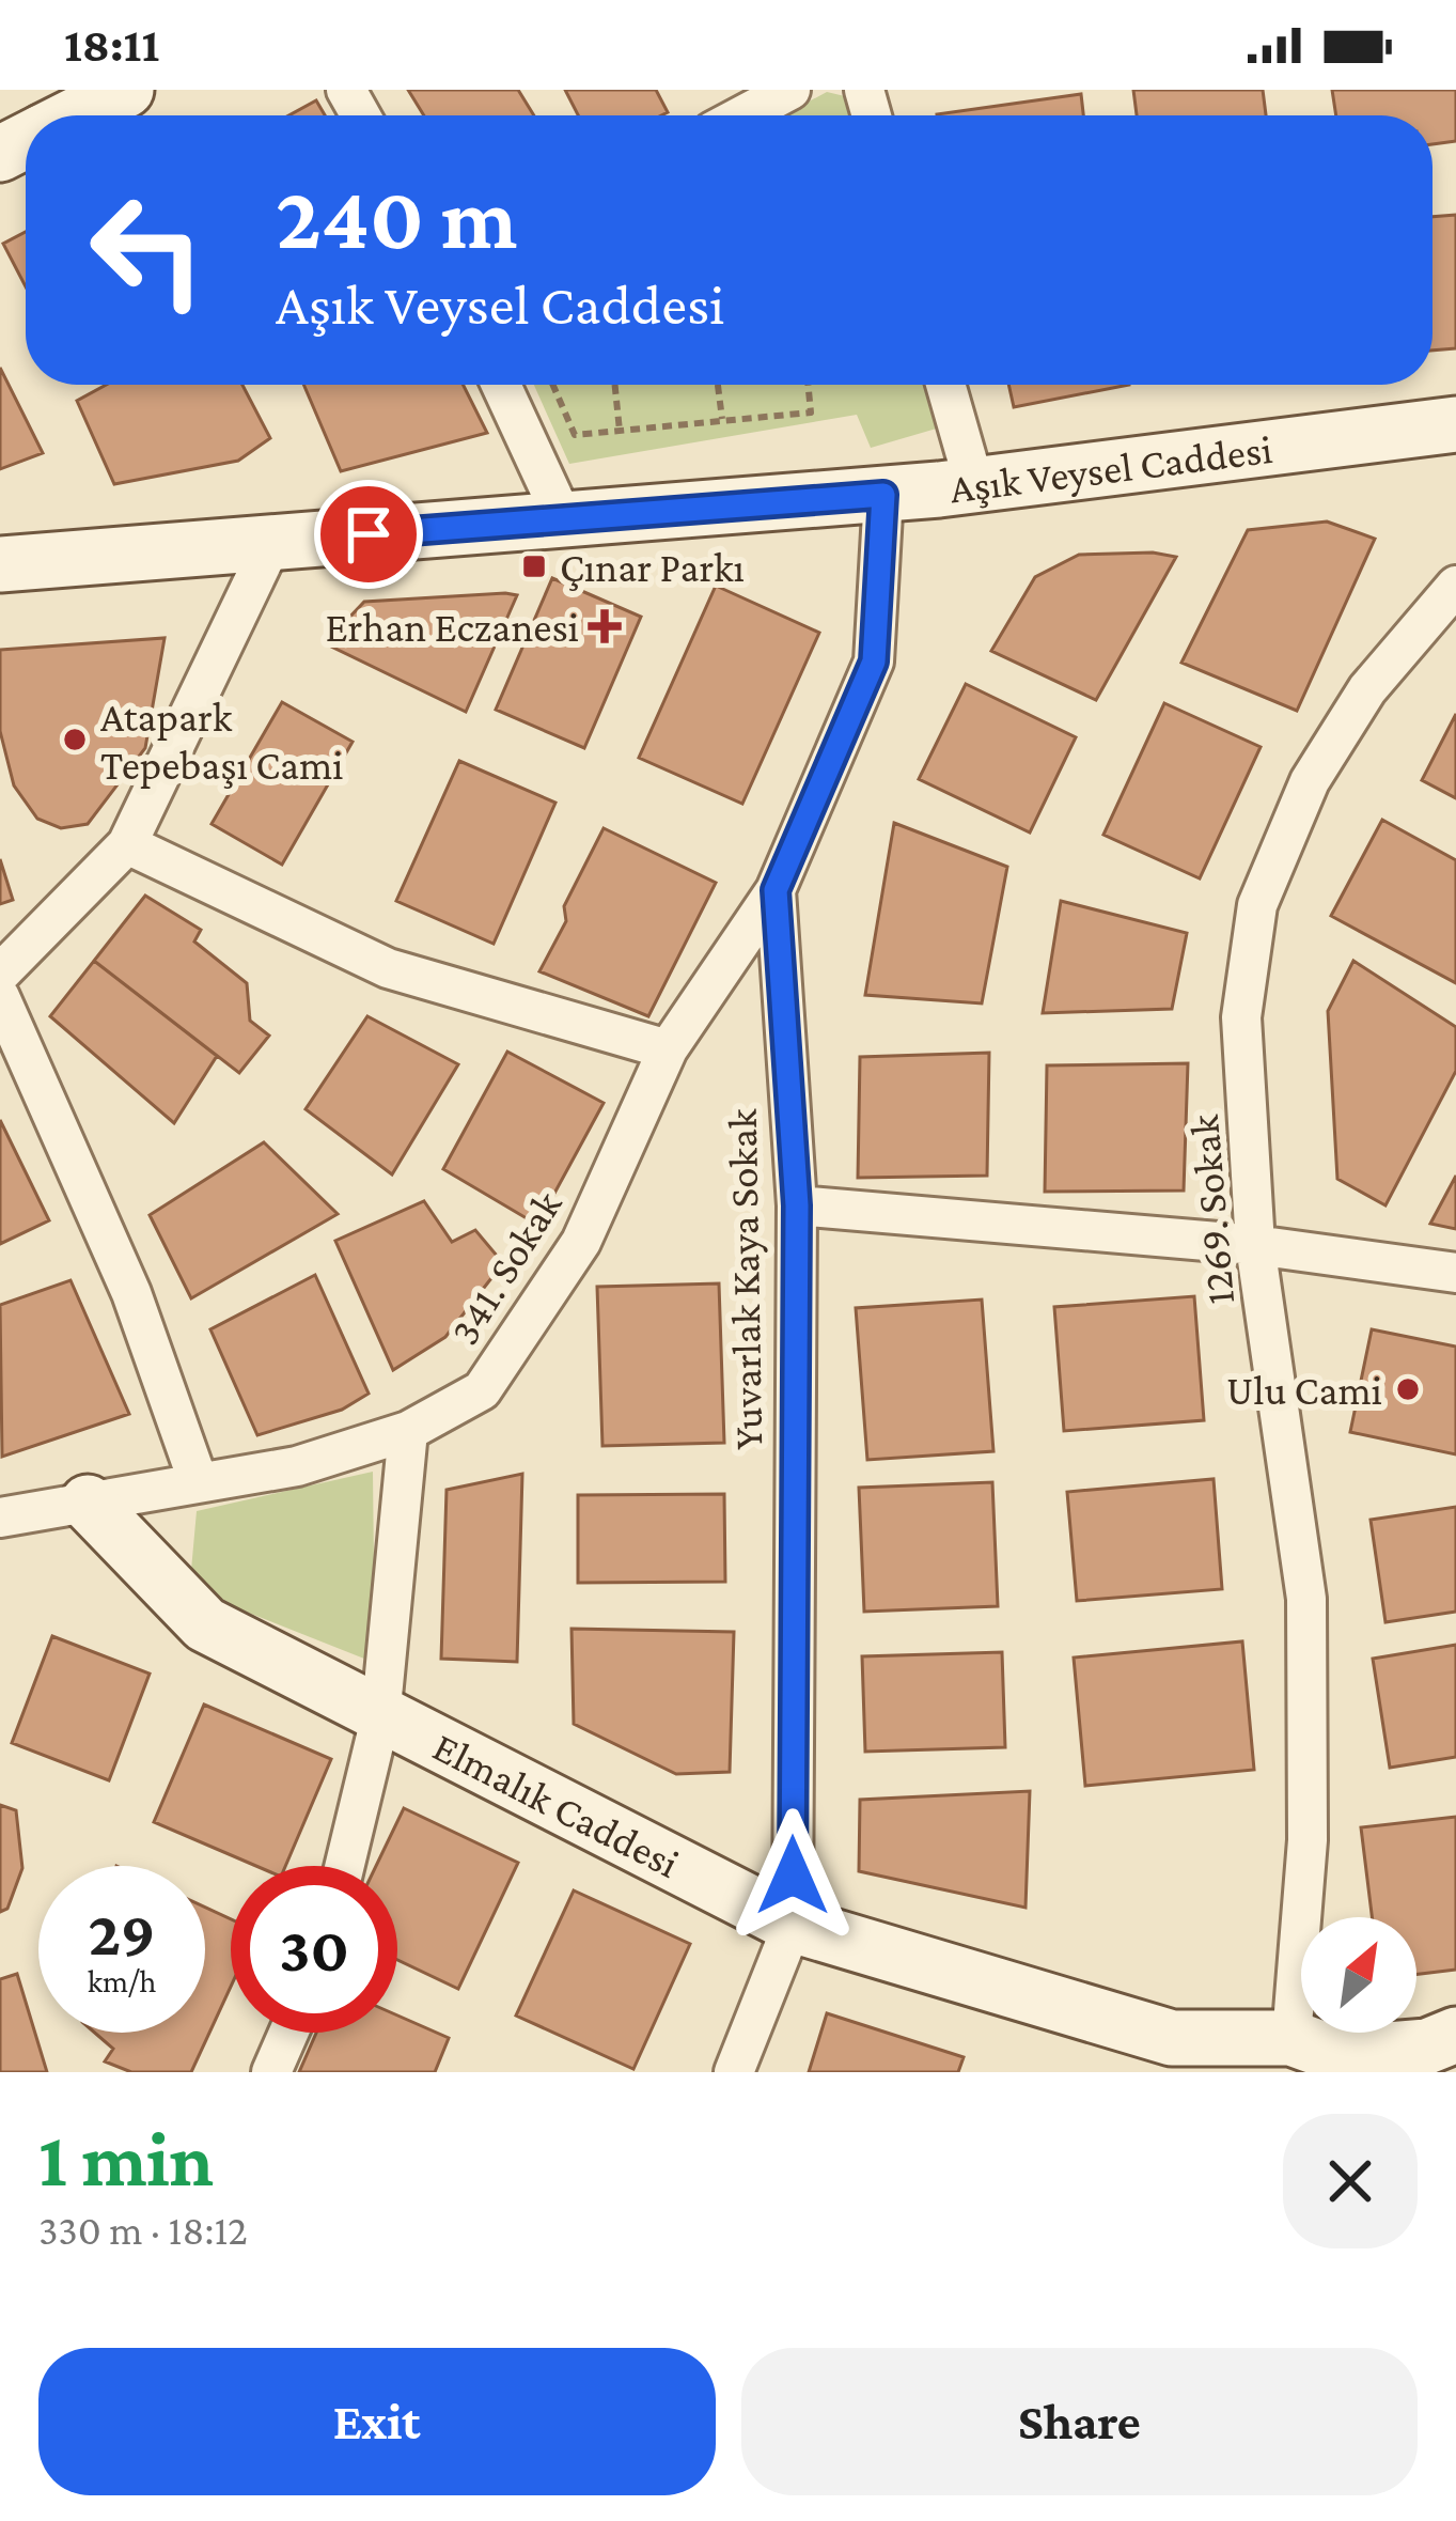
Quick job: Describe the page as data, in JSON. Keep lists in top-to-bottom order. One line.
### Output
{"streets":{"street":["Aşık Veysel Caddesi","1269. Sokak","341. Sokak","Yuvarlak Kaya Sokak","Elmalık Caddesi"]},"crossings":[["Aşık Veysel Caddesi","Yuvarlak Kaya Sokak"],["1269. Sokak","Elmalık Caddesi"],["341. Sokak","Yuvarlak Kaya Sokak"],["341. Sokak","Elmalık Caddesi"],["Yuvarlak Kaya Sokak","Elmalık Caddesi"]],"places":{"transit":["Çınar Parkı"],"health":["Erhan Eczanesi"],"other":["Atapark Tepebaşı Cami","Ulu Cami"]},"north":"top right","page":{"status":"18:11","turn":["240 m","Aşık Veysel Caddesi"],"speed":"29 km/h","limit":"30","heading":["1 min","330 m · 18:12"],"buttons":["Exit","Share"]}}
